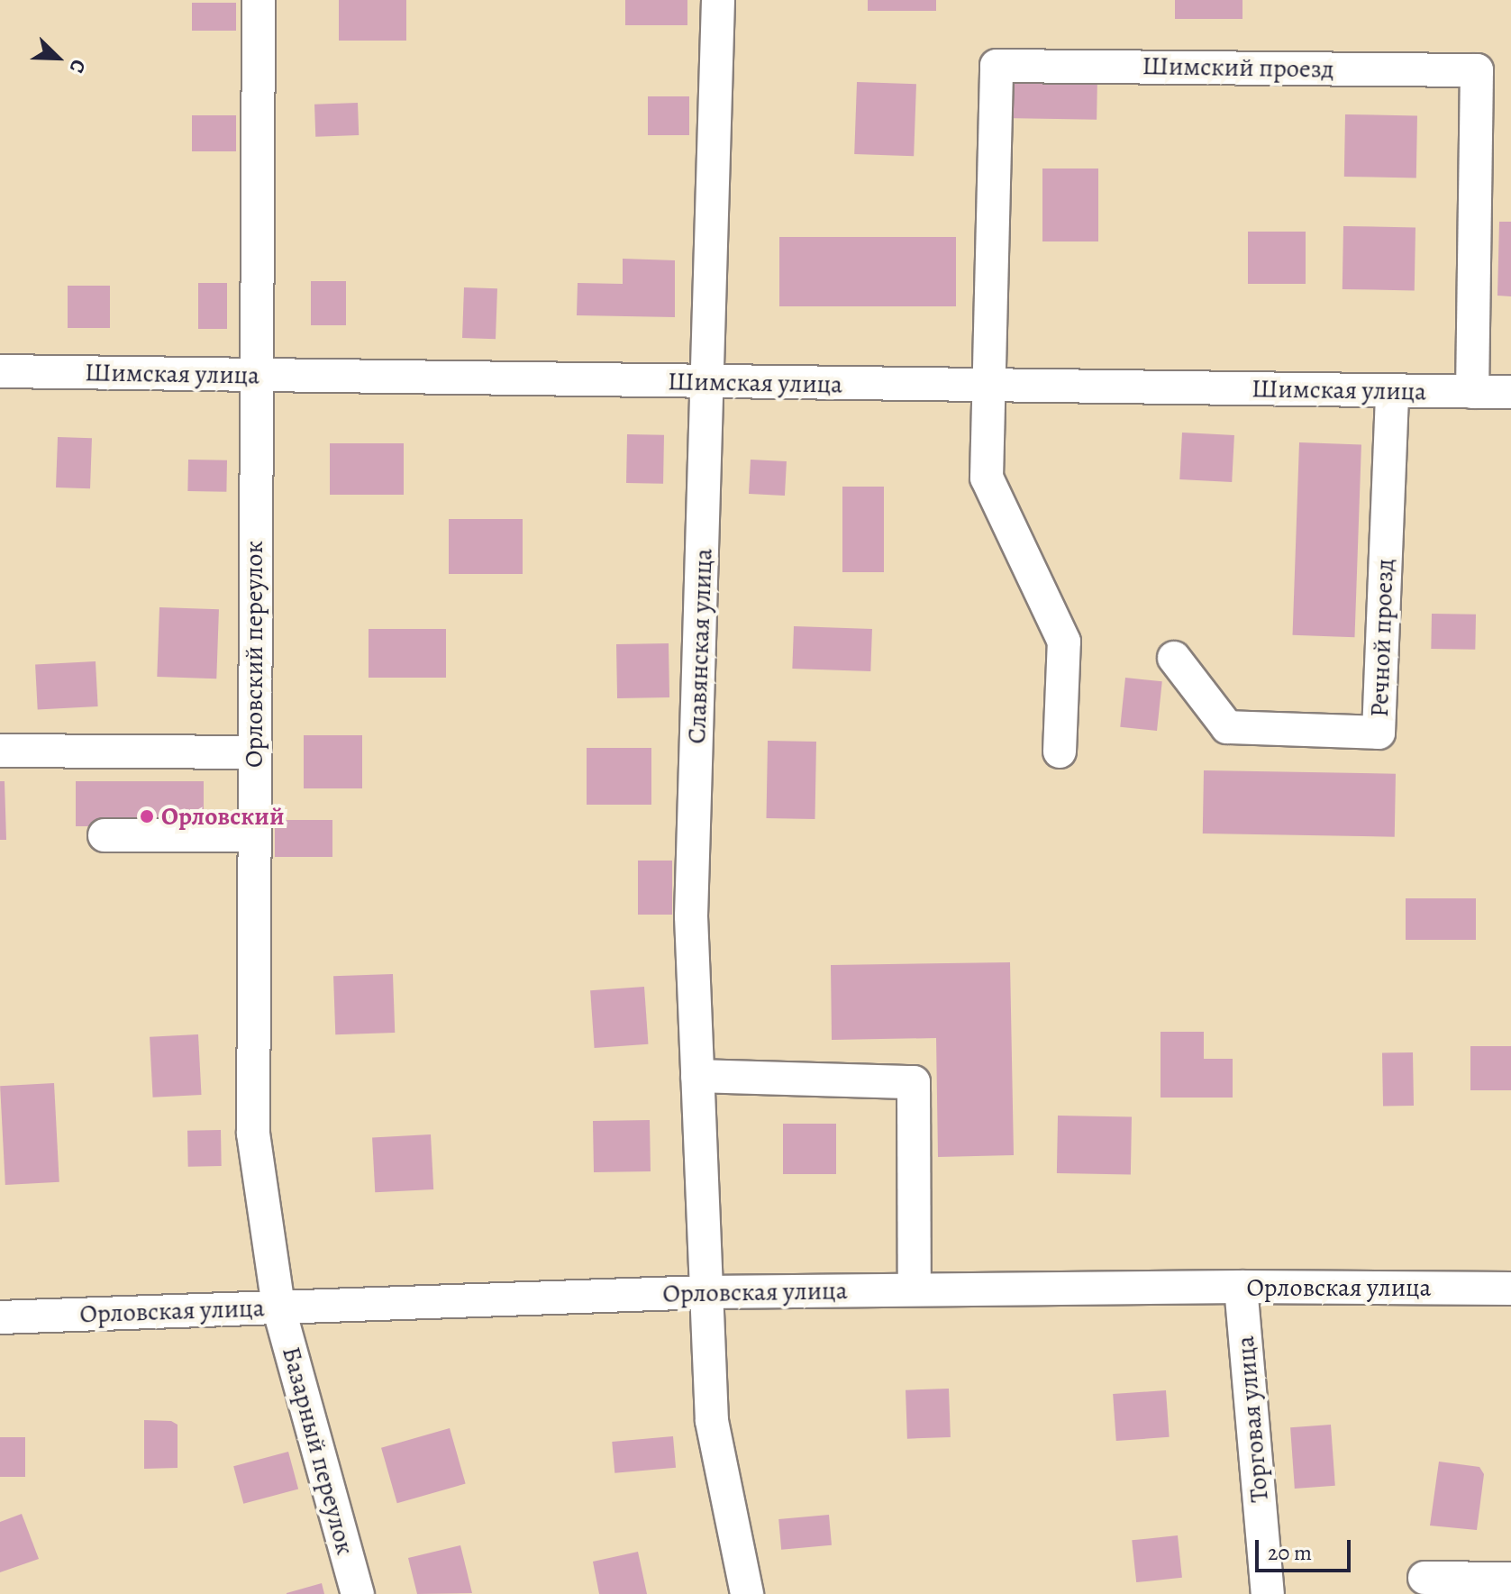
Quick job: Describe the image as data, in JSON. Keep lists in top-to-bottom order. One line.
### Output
{"streets":{"street":["Шимский проезд","Шимская улица","Речной проезд","Славянская улица","Орловский переулок","Орловская улица","Торговая улица","Базарный переулок"]},"crossings":[["Шимский проезд","Шимская улица"],["Шимская улица","Речной проезд"],["Шимская улица","Славянская улица"],["Шимская улица","Орловский переулок"],["Славянская улица","Орловская улица"],["Орловский переулок","Орловская улица"],["Орловский переулок","Базарный переулок"],["Орловская улица","Торговая улица"],["Орловская улица","Базарный переулок"]],"places":["Орловский"],"scale_bar":"20 m","north":"bottom right"}
